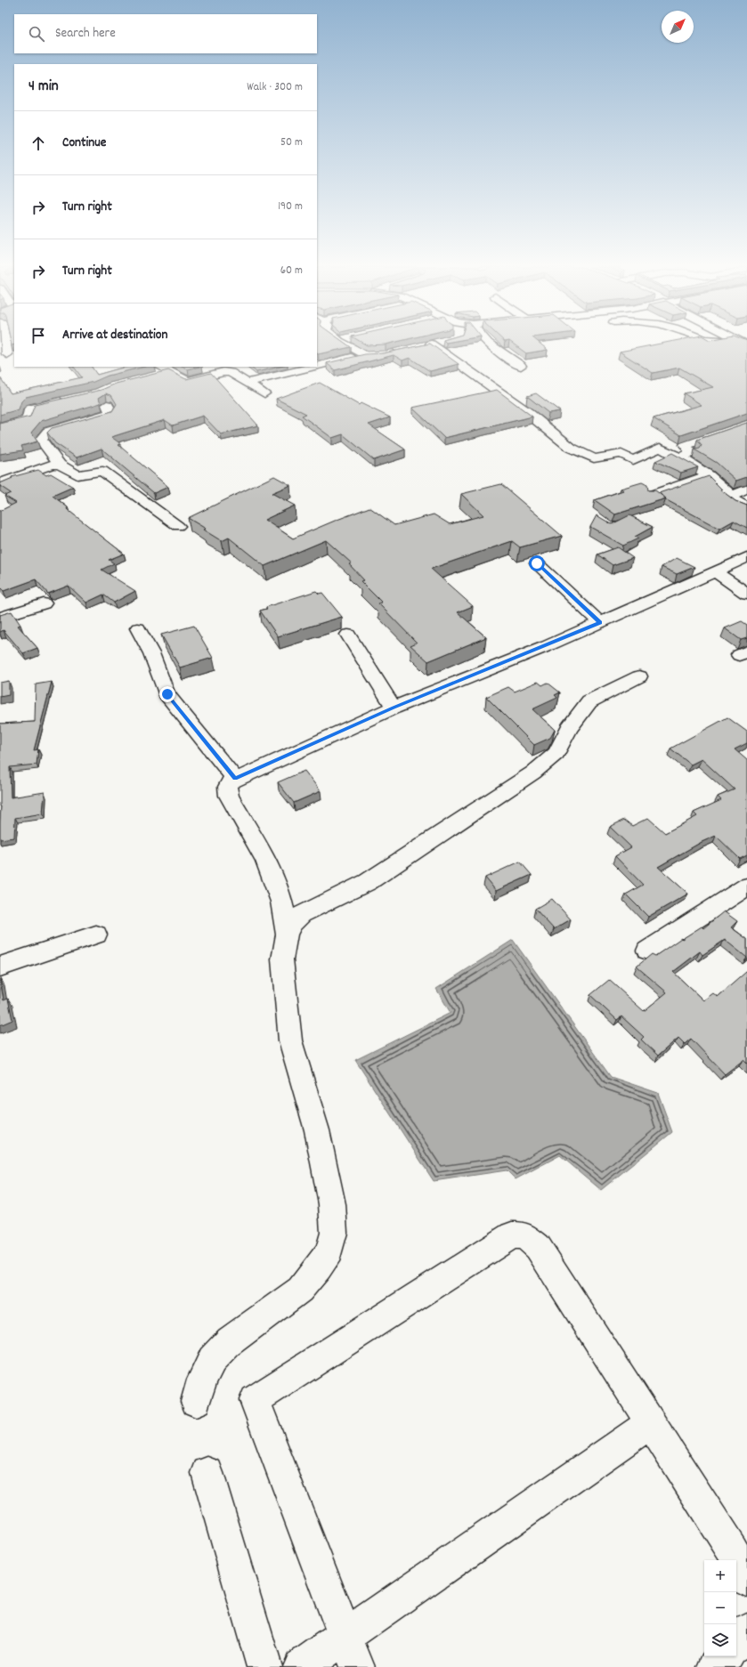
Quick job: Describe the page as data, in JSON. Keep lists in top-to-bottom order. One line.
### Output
{"north":"top right","page":{"search":"Search here","heading":["4 min","Walk · 300 m"],"list":[["Continue","50 m"],["Turn right","190 m"],["Turn right","60 m"],"Arrive at destination"],"map_buttons":["+","−"]}}
